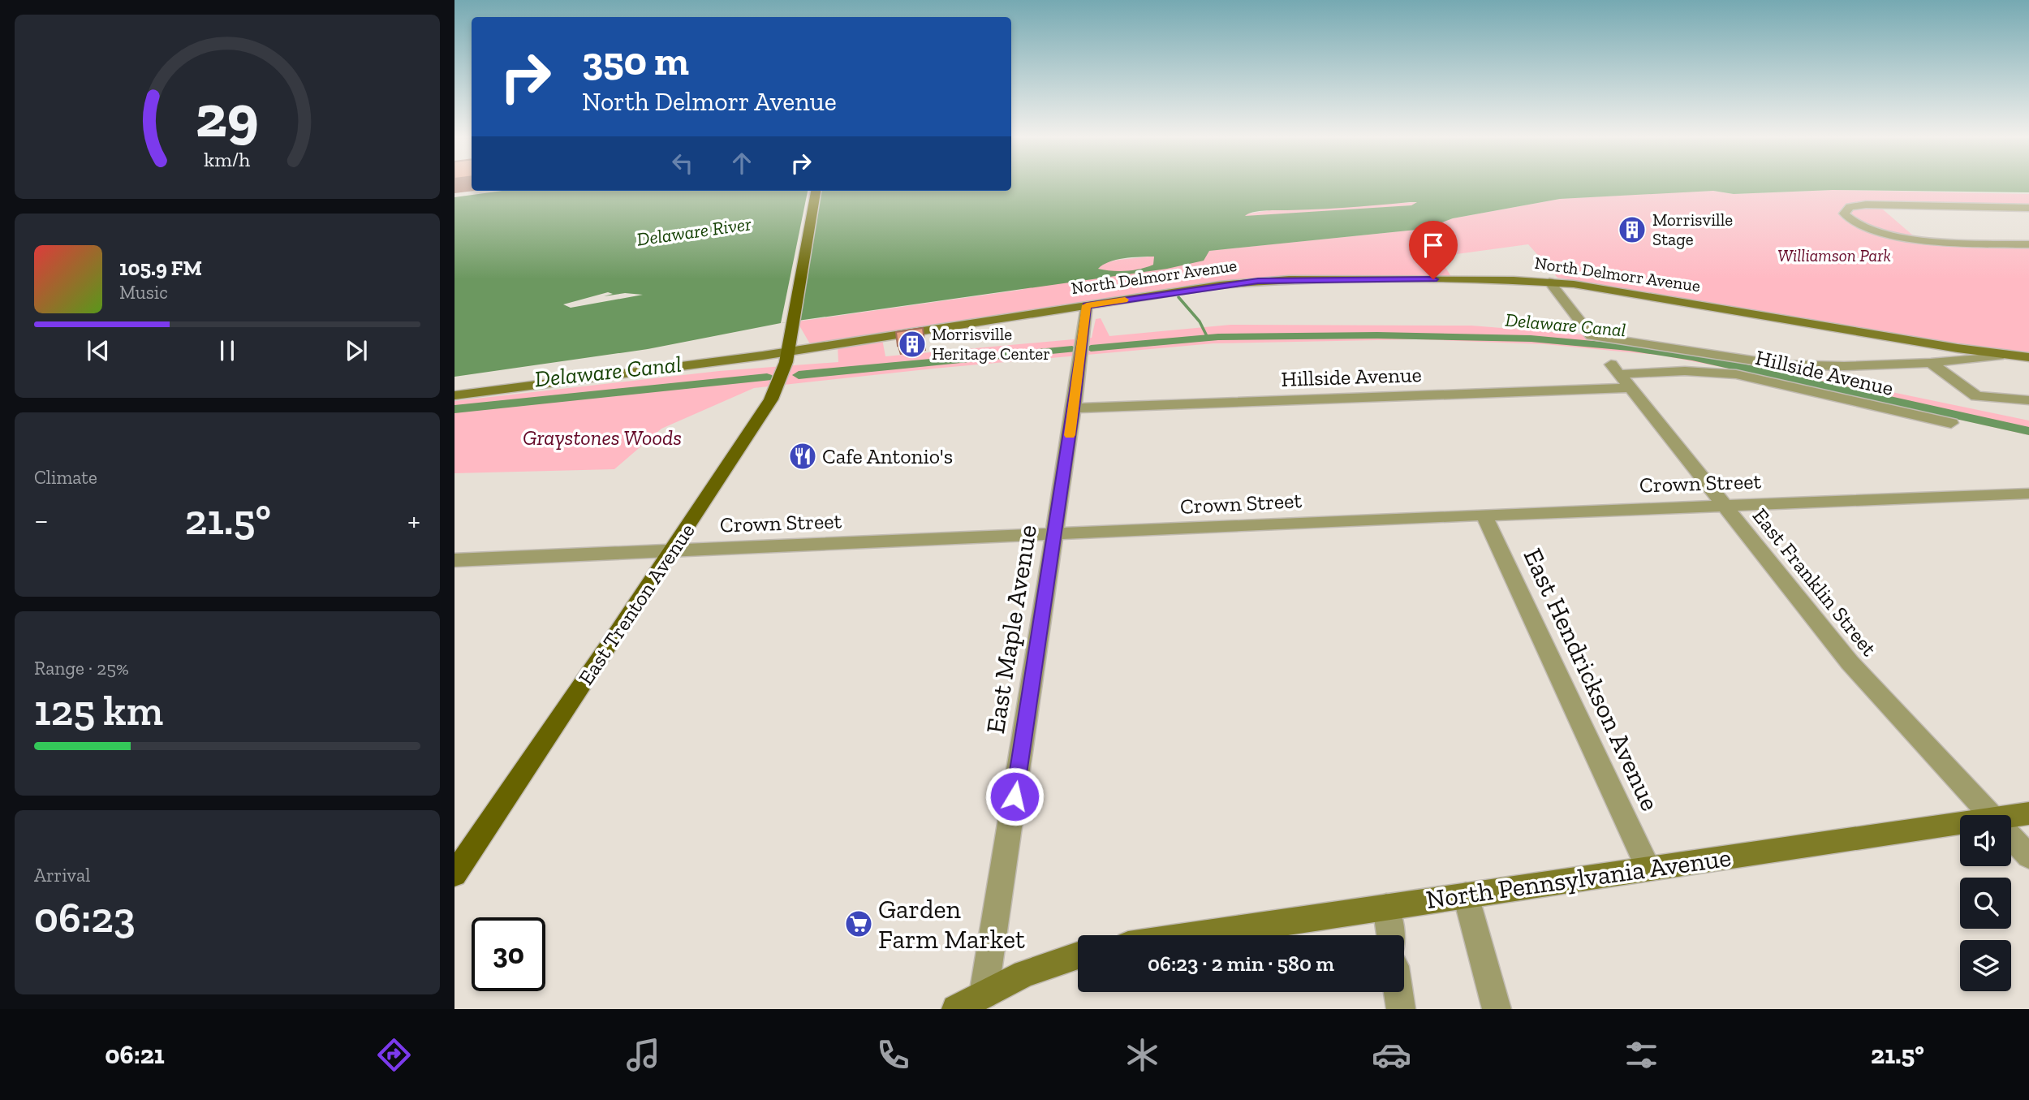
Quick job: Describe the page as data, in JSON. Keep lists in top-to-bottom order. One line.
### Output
{"streets":{"main road":["North Delmorr Avenue","East Trenton Avenue","North Pennsylvania Avenue"],"street":["Hillside Avenue","Crown Street","East Franklin Street","East Maple Avenue","East Hendrickson Avenue"]},"crossings":[["North Delmorr Avenue","Hillside Avenue"],["North Delmorr Avenue","East Trenton Avenue"],["North Delmorr Avenue","East Maple Avenue"],["Hillside Avenue","East Franklin Street"],["Hillside Avenue","East Maple Avenue"],["Crown Street","East Franklin Street"],["Crown Street","East Trenton Avenue"],["Crown Street","East Maple Avenue"],["Crown Street","East Hendrickson Avenue"],["East Hendrickson Avenue","North Pennsylvania Avenue"]],"water":["Delaware River","Delaware Canal"],"parks":["Williamson Park","Graystones Woods"],"places":{"building":["Morrisville Stage","Morrisville Heritage Center"],"restaurant":["Cafe Antonio's"],"supermarket":["Garden Farm Market"]},"page":{"turn":["350 m","North Delmorr Avenue"],"song":["105.9 FM","Music"],"tile":["Climate",["Range · 25%","125 km"],["Arrival","06:23"]],"heat":["−","21.5°","+"],"limit":"30","trip":"06:23 · 2 min · 580 m","tabs":["06:21","21.5°"],"gauge":["29","km/h"]}}
